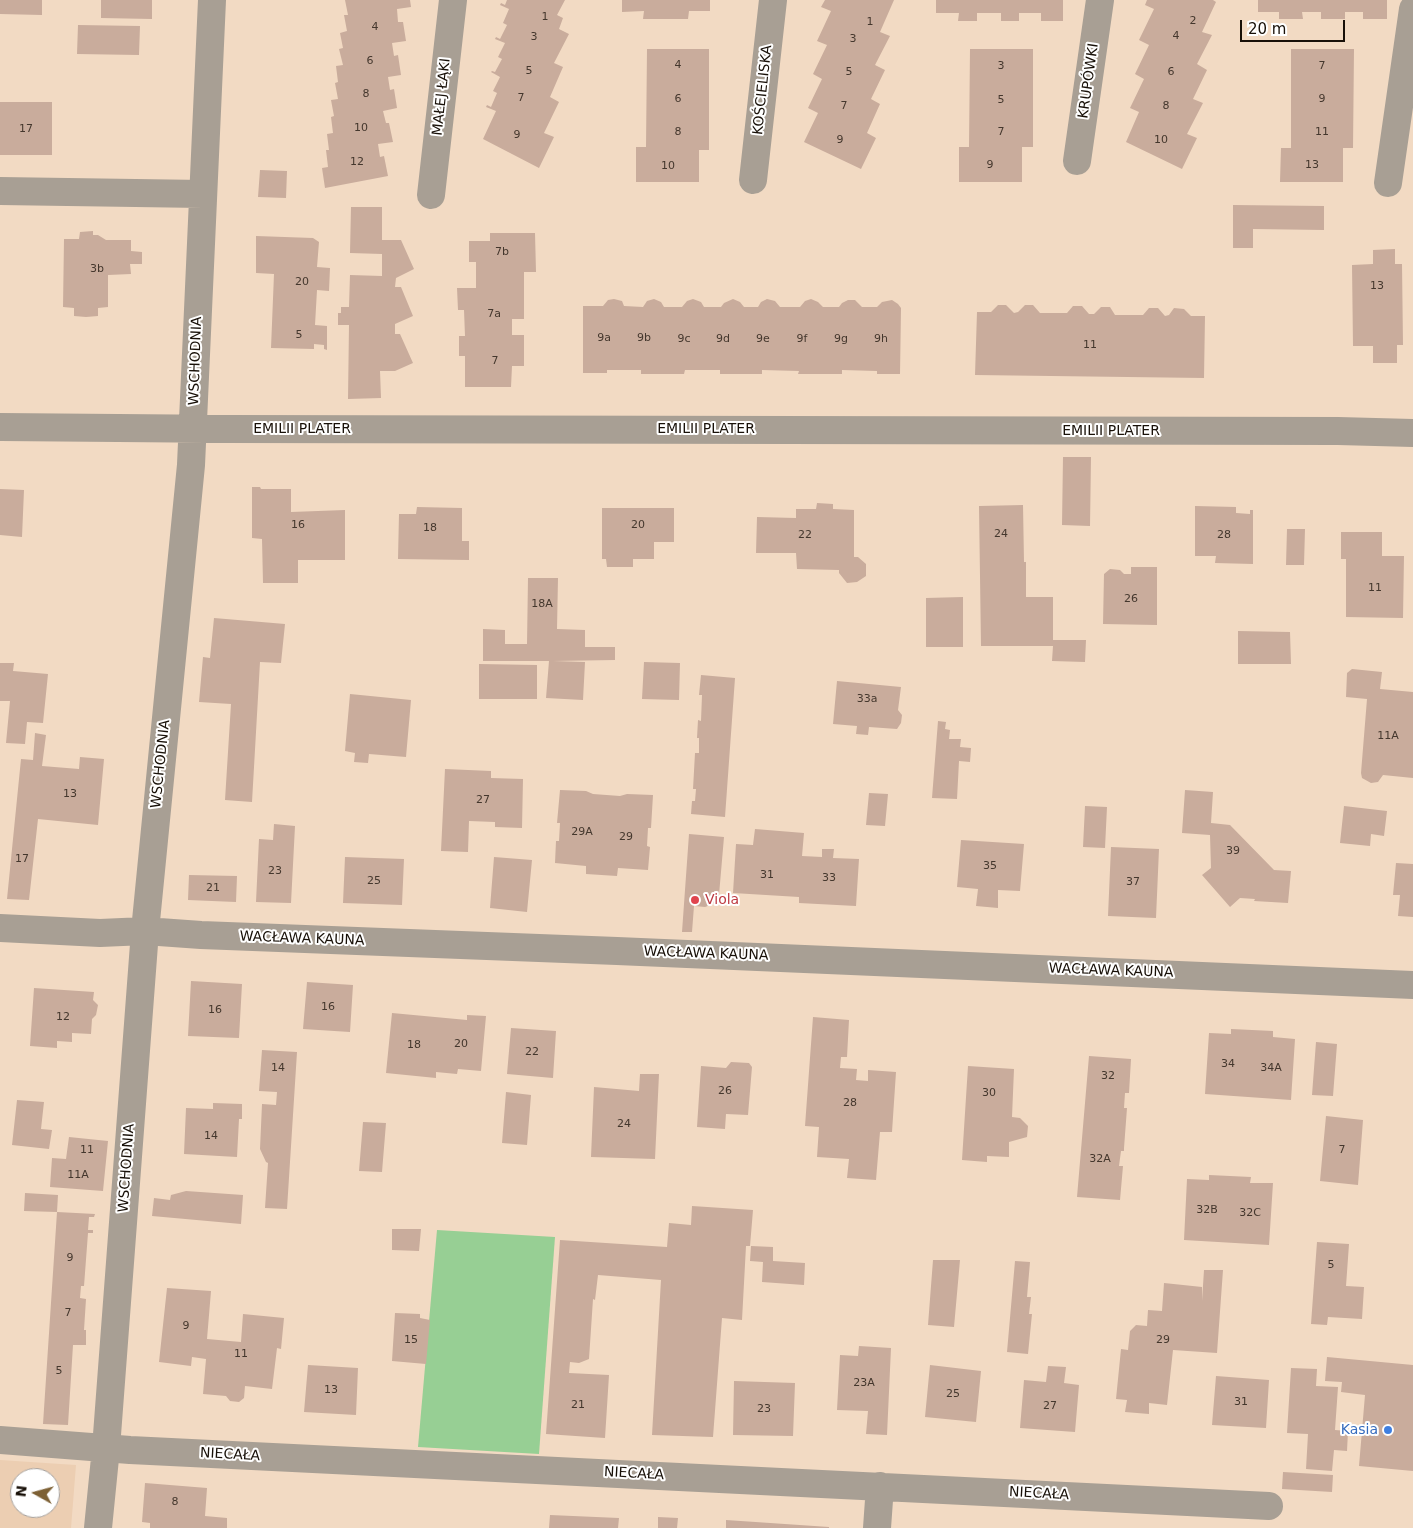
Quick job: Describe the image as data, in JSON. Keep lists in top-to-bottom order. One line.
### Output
{"streets":{"street":["KRUPÓWKI","KOŚCIELISKA","MAŁEJ ŁĄKI","WSCHODNIA","EMILII PLATER","WACŁAWA KAUNA","NIECAŁA"]},"crossings":[["WSCHODNIA","EMILII PLATER"],["WSCHODNIA","WACŁAWA KAUNA"],["WSCHODNIA","NIECAŁA"]],"places":["Viola","Kasia"],"house_numbers":["1","2","1","4","4","3","3","6","4","3","7","5","5","6","8","7","6","9","5","7","8","10","17","8","7","11","9","9","10","12","9","13","10","7b","3b","20","13","7a","5","9a","9b","9c","9d","9e","9f","9g","9h","11","7","16","20","18","24","22","28","11","26","18A","33a","11A","13","27","29A","29","39","17","35","23","31","33","25","37","21","16","16","12","20","18","22","34","14","34A","32","26","30","28","24","14","11","7","32A","11A","32B","32C","9","5","7","9","15","29","11","5","23A","13","25","31","21","27","23","8"],"scale_bar":"20 m","north":"left"}
